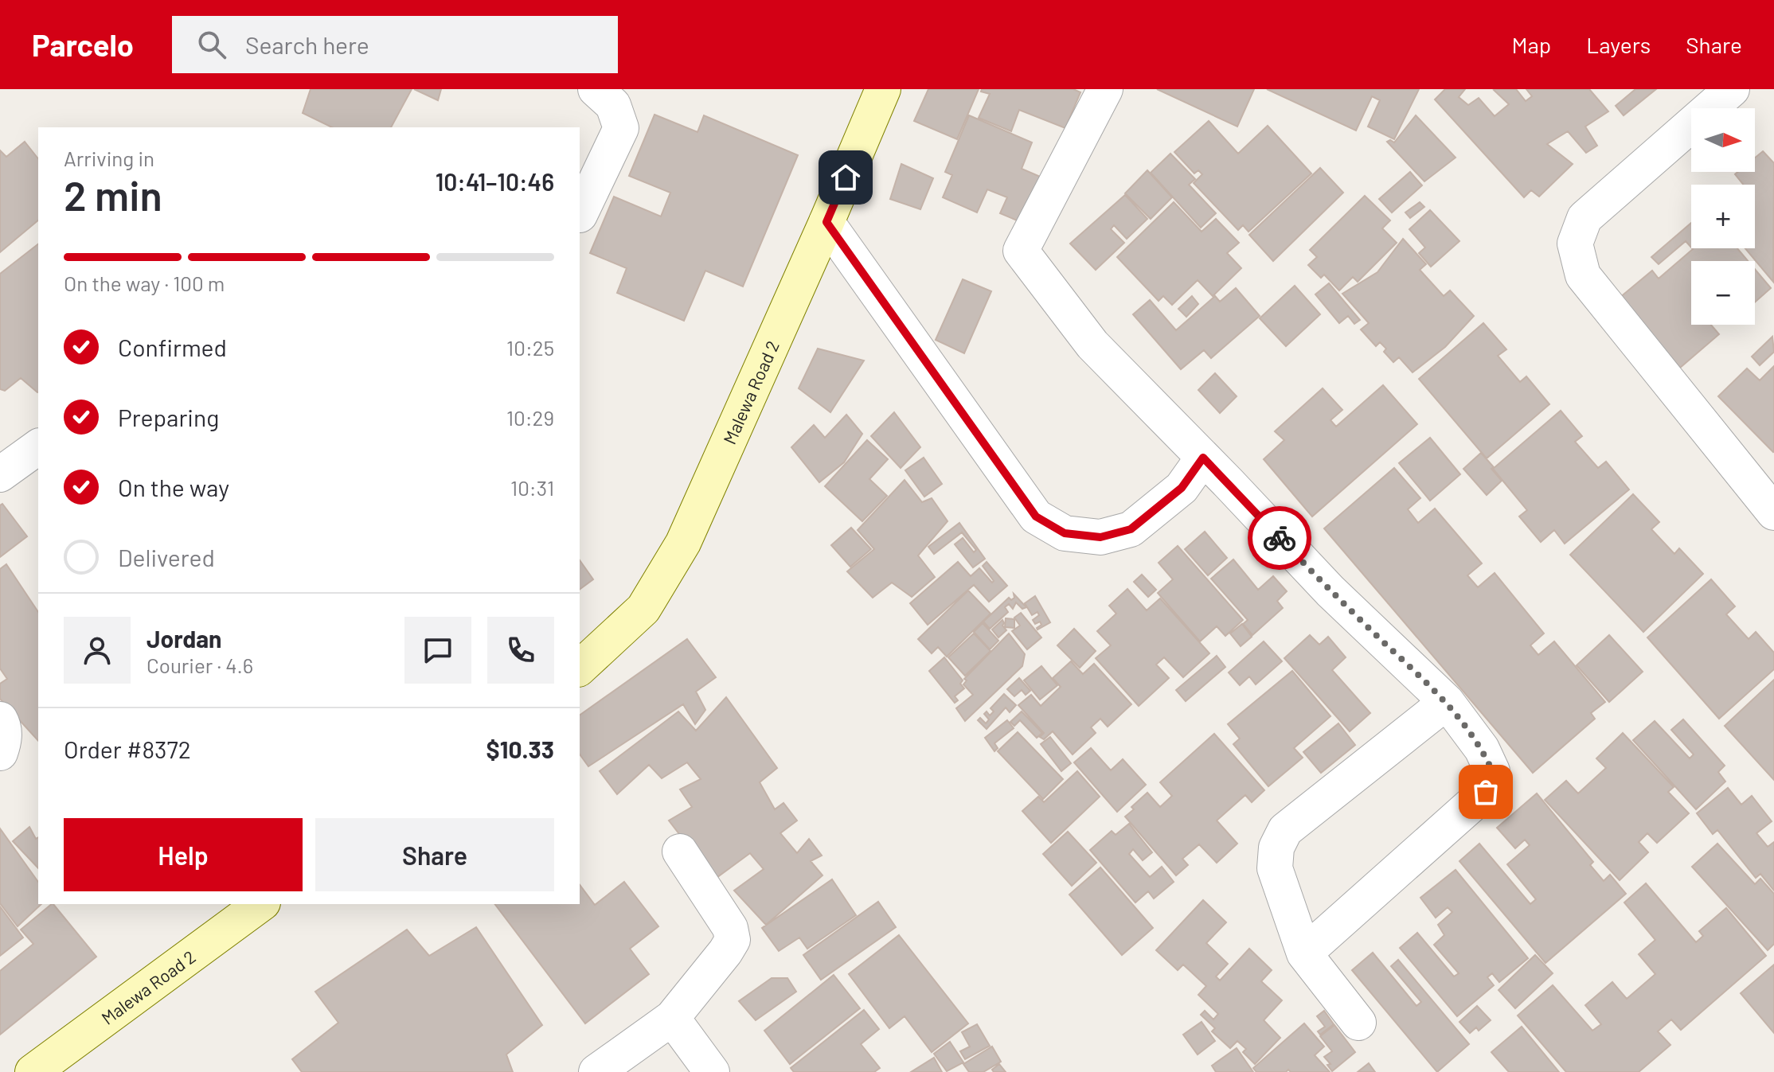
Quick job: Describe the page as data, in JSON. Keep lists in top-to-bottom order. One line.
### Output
{"streets":{"main road":["Malewa Road 2"]},"north":"right","page":{"header":"Parcelo","search":"Search here","nav":["Map","Layers","Share"],"map_buttons":["+","−"],"heading":["2 min","Arriving in","10:41–10:46"],"panel":["Jordan","Courier · 4.6","Order #8372","$10.33"],"bar":"On the way · 100 m","list":[["Confirmed","10:25"],["Preparing","10:29"],["On the way","10:31"],"Delivered"],"buttons":["Help","Share"]}}
